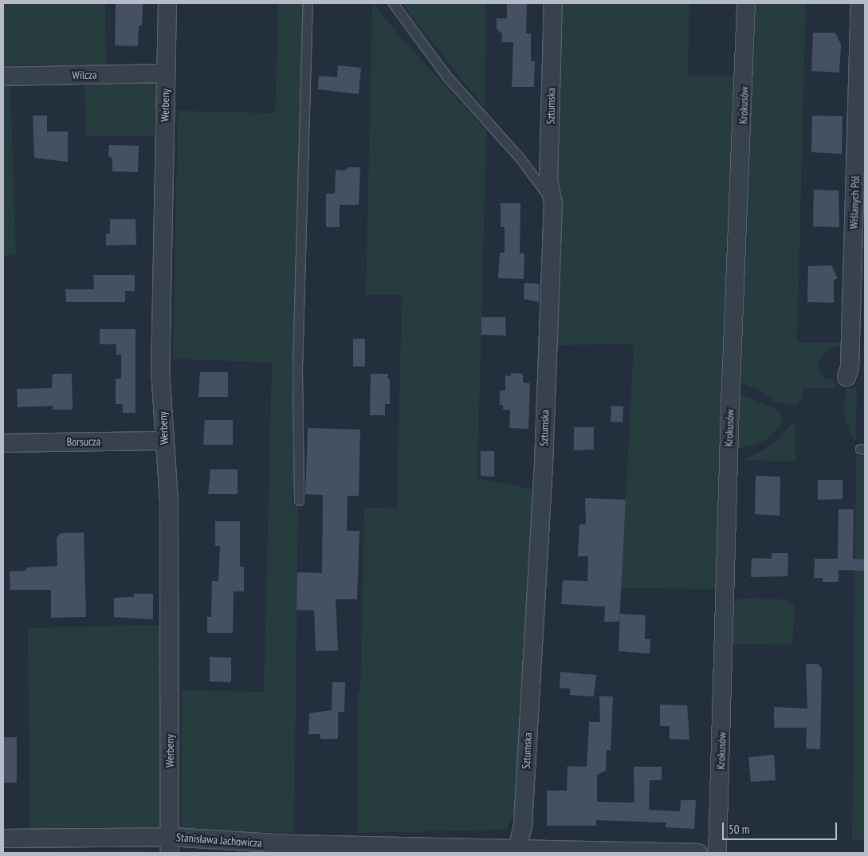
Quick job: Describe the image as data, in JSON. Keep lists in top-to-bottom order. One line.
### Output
{"streets":{"street":["Wilcza","Werbeny","Krokusów","Sztumska","Wiślanych Pól","Borsucza","Stanisława Jachowicza"]},"crossings":[["Wilcza","Werbeny"],["Werbeny","Borsucza"],["Werbeny","Stanisława Jachowicza"],["Sztumska","Stanisława Jachowicza"]],"scale_bar":"50 m"}
